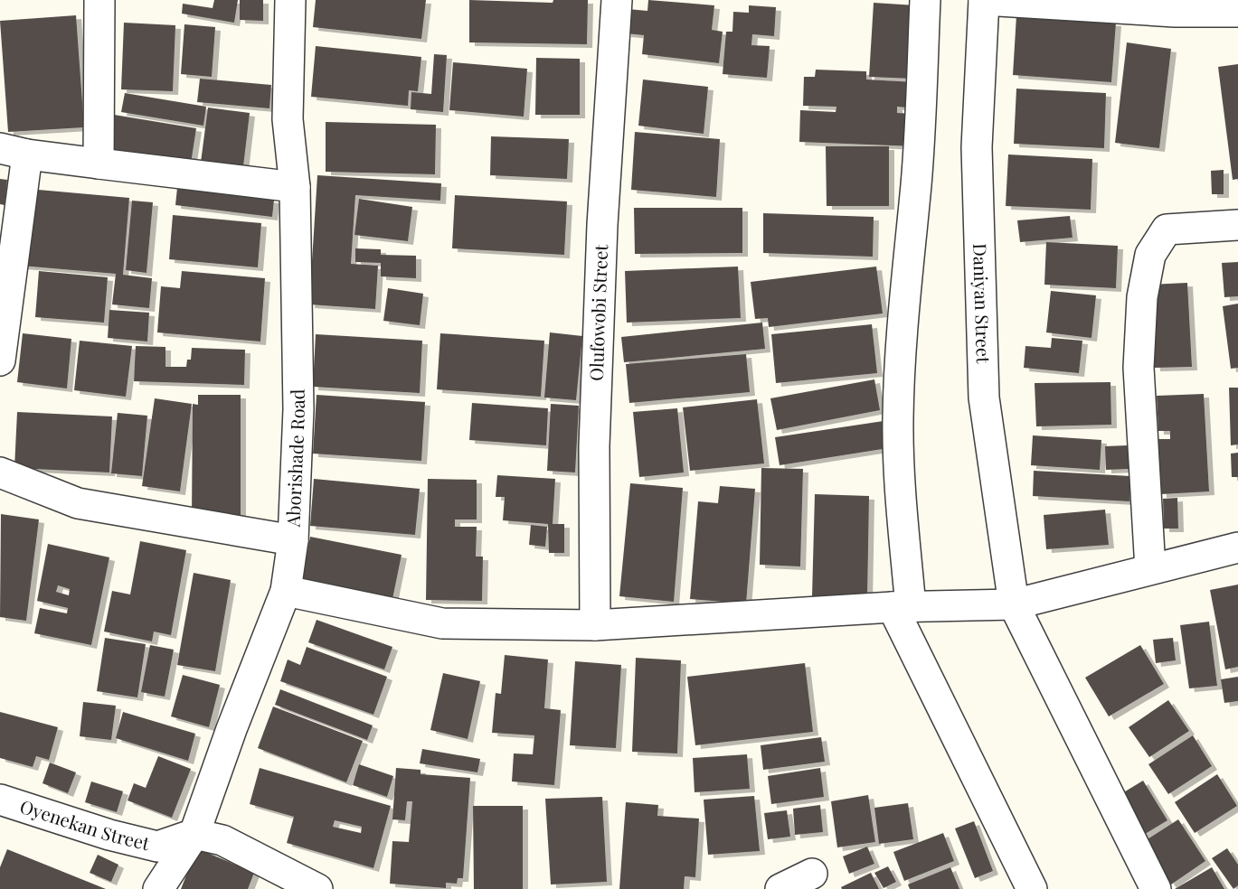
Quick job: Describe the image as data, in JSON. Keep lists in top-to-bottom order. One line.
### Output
{"streets":{"street":["Daniyan Street","Olufowobi Street","Aborishade Road","Oyenekan Street"]},"crossings":[["Aborishade Road","Oyenekan Street"]]}
